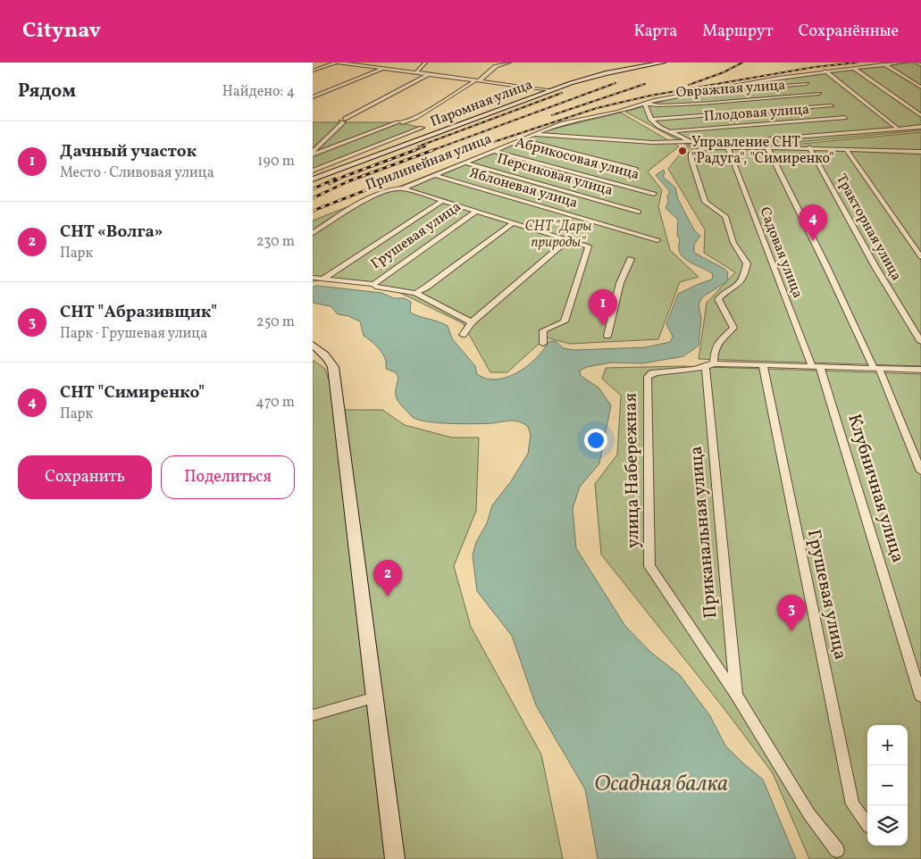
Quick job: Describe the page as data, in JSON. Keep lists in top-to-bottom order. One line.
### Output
{"streets":{"street":["Овражная улица","Паромная улица","Плодовая улица","Абрикосовая улица","Прилинейная улица","Персиковая улица","Яблоневая улица","Тракторная улица","Грушевая улица","Садовая улица","улица Набережная","Клубничная улица","Приканальная улица"]},"crossings":[["Абрикосовая улица","Прилинейная улица"],["Прилинейная улица","Персиковая улица"],["Прилинейная улица","Яблоневая улица"],["Садовая улица","Клубничная улица"],["улица Набережная","Приканальная улица"]],"water":["Осадная балка"],"parks":["СНТ \"Дары природы\""],"places":["Управление СНТ \"Радуга\", \"Симиренко\""],"page":{"header":"Citynav","nav":["Карта","Маршрут","Сохранённые"],"heading":["Рядом","Найдено: 4"],"list":[{"mark":"1","name":"Дачный участок","note":"Место · Сливовая улица","value":"190 m"},{"mark":"2","name":"СНТ «Волга»","note":"Парк","value":"230 m"},{"mark":"3","name":"СНТ \"Абразивщик\"","note":"Парк · Грушевая улица","value":"250 m"},{"mark":"4","name":"СНТ \"Симиренко\"","note":"Парк","value":"470 m"}],"pins":["4","1","2","3"],"buttons":["Сохранить","Поделиться"],"map_buttons":["+","−"]}}
